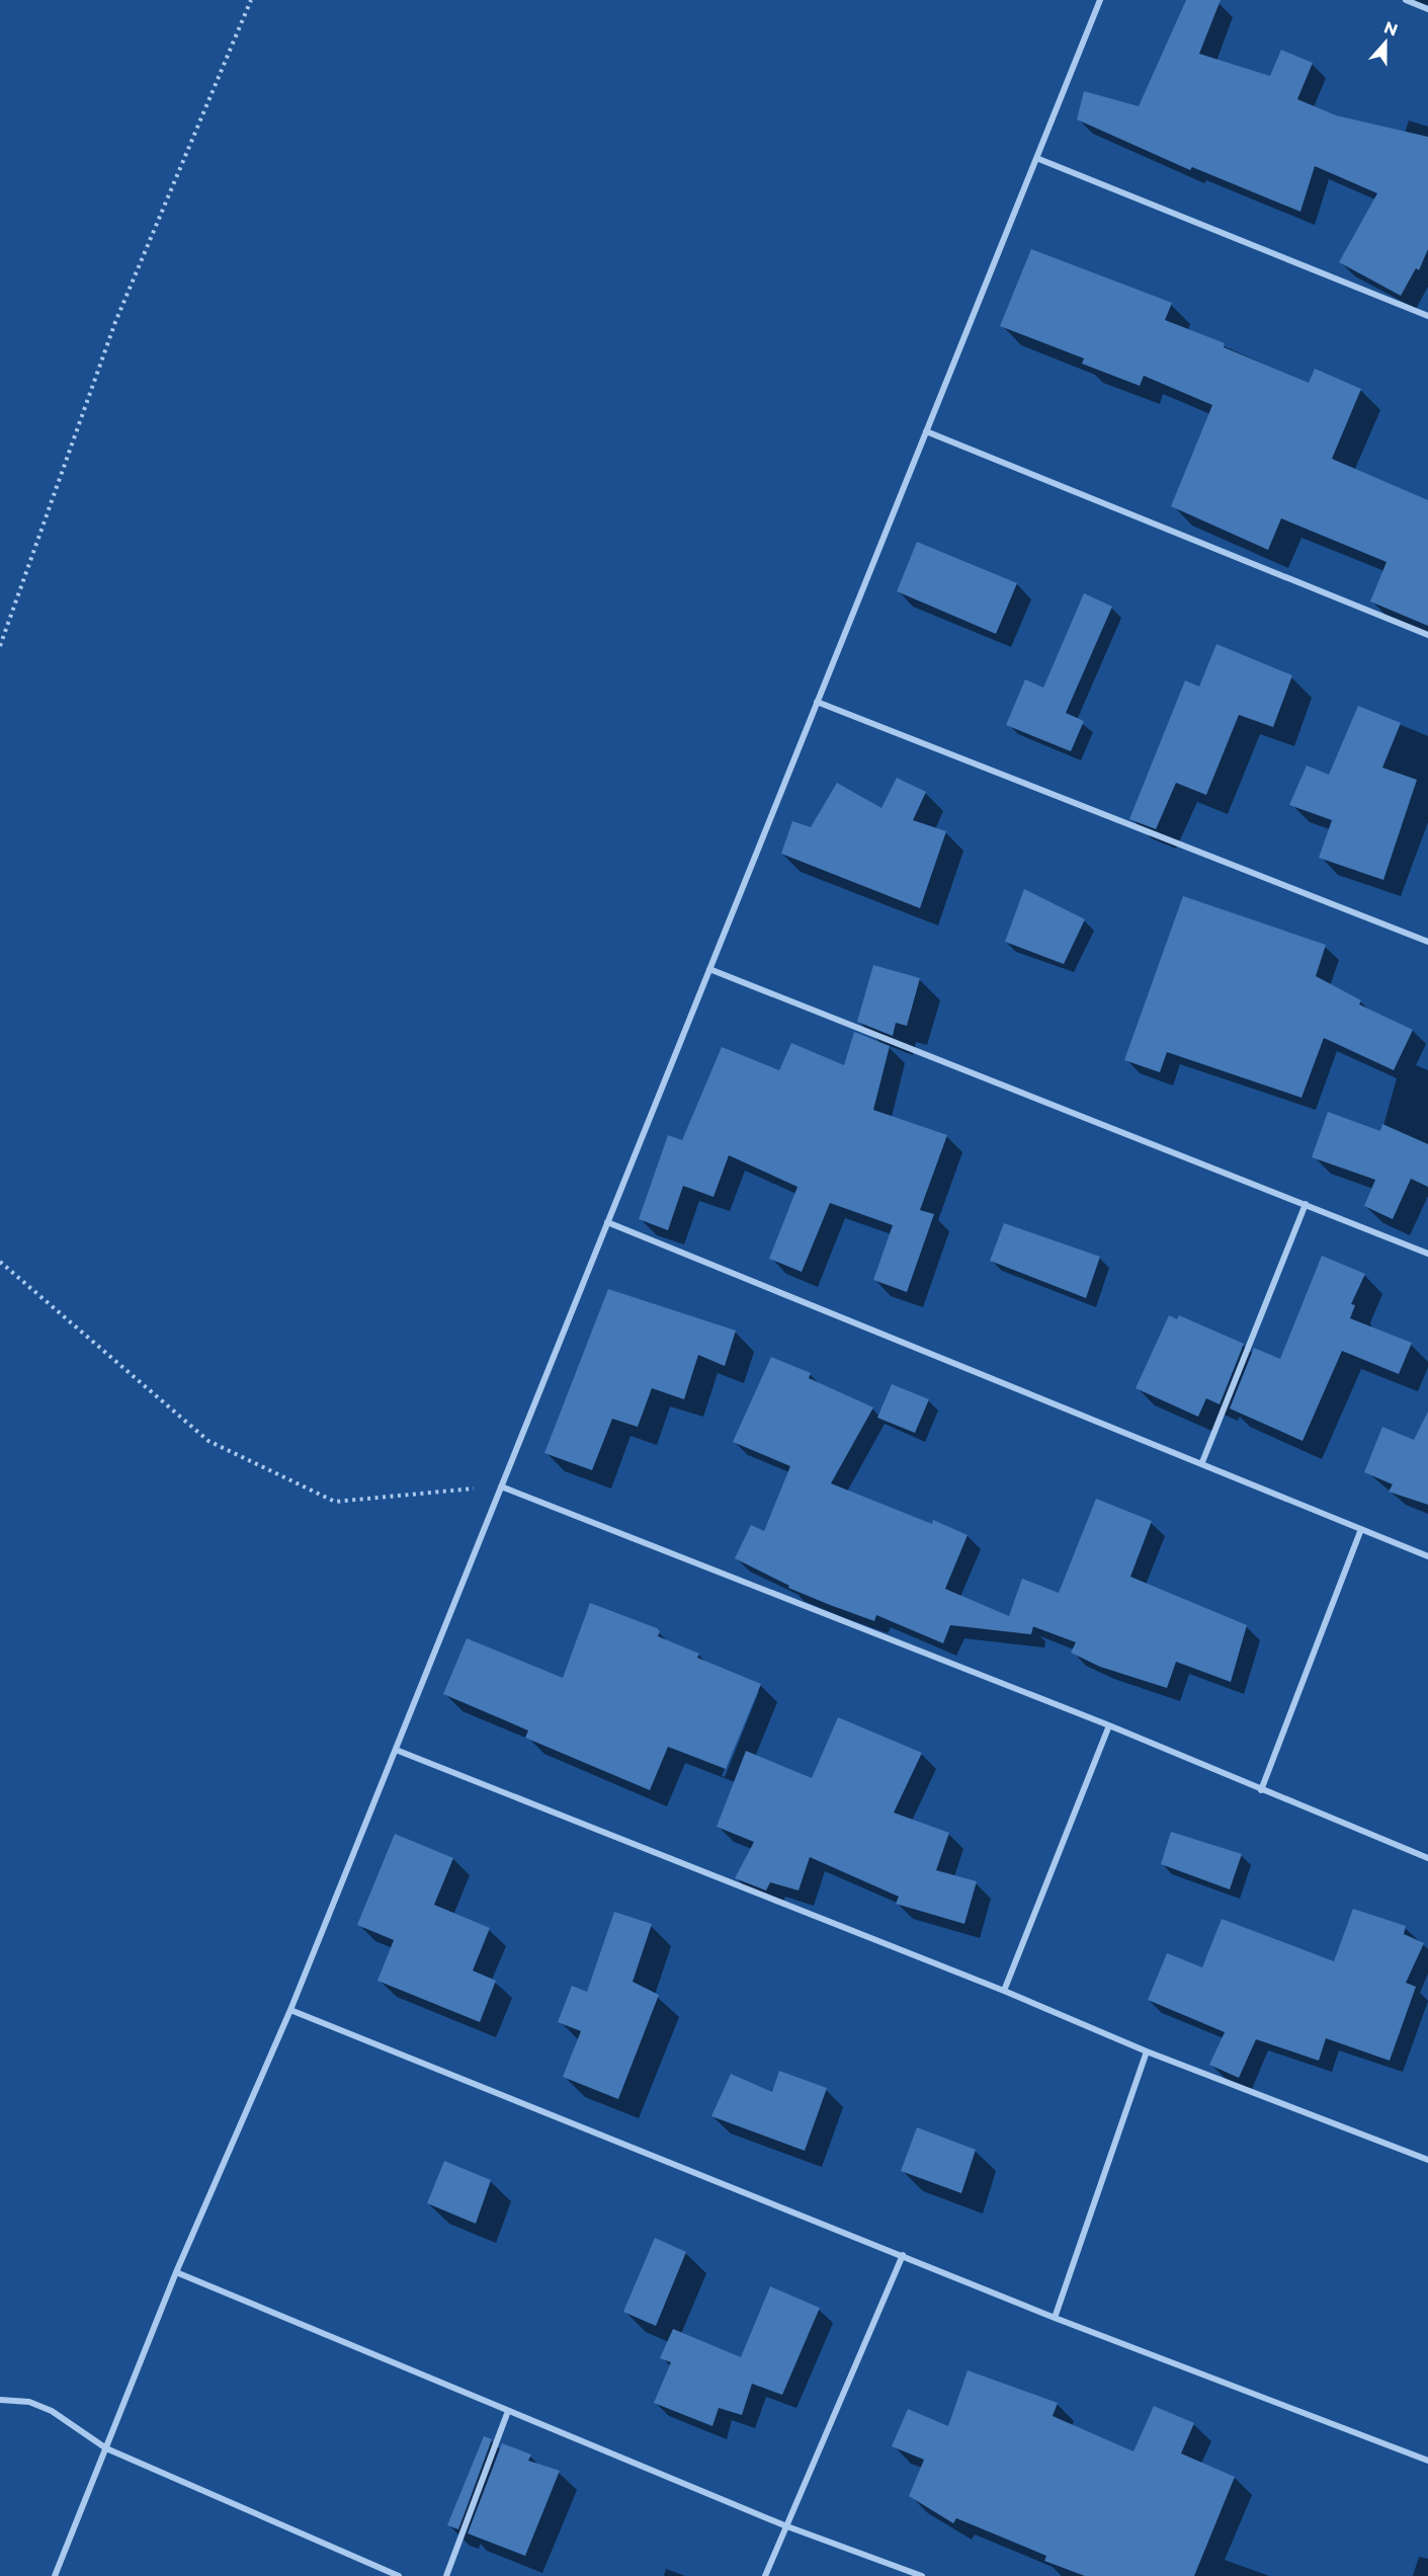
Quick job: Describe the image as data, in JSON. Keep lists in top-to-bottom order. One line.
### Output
{"north":"top"}
